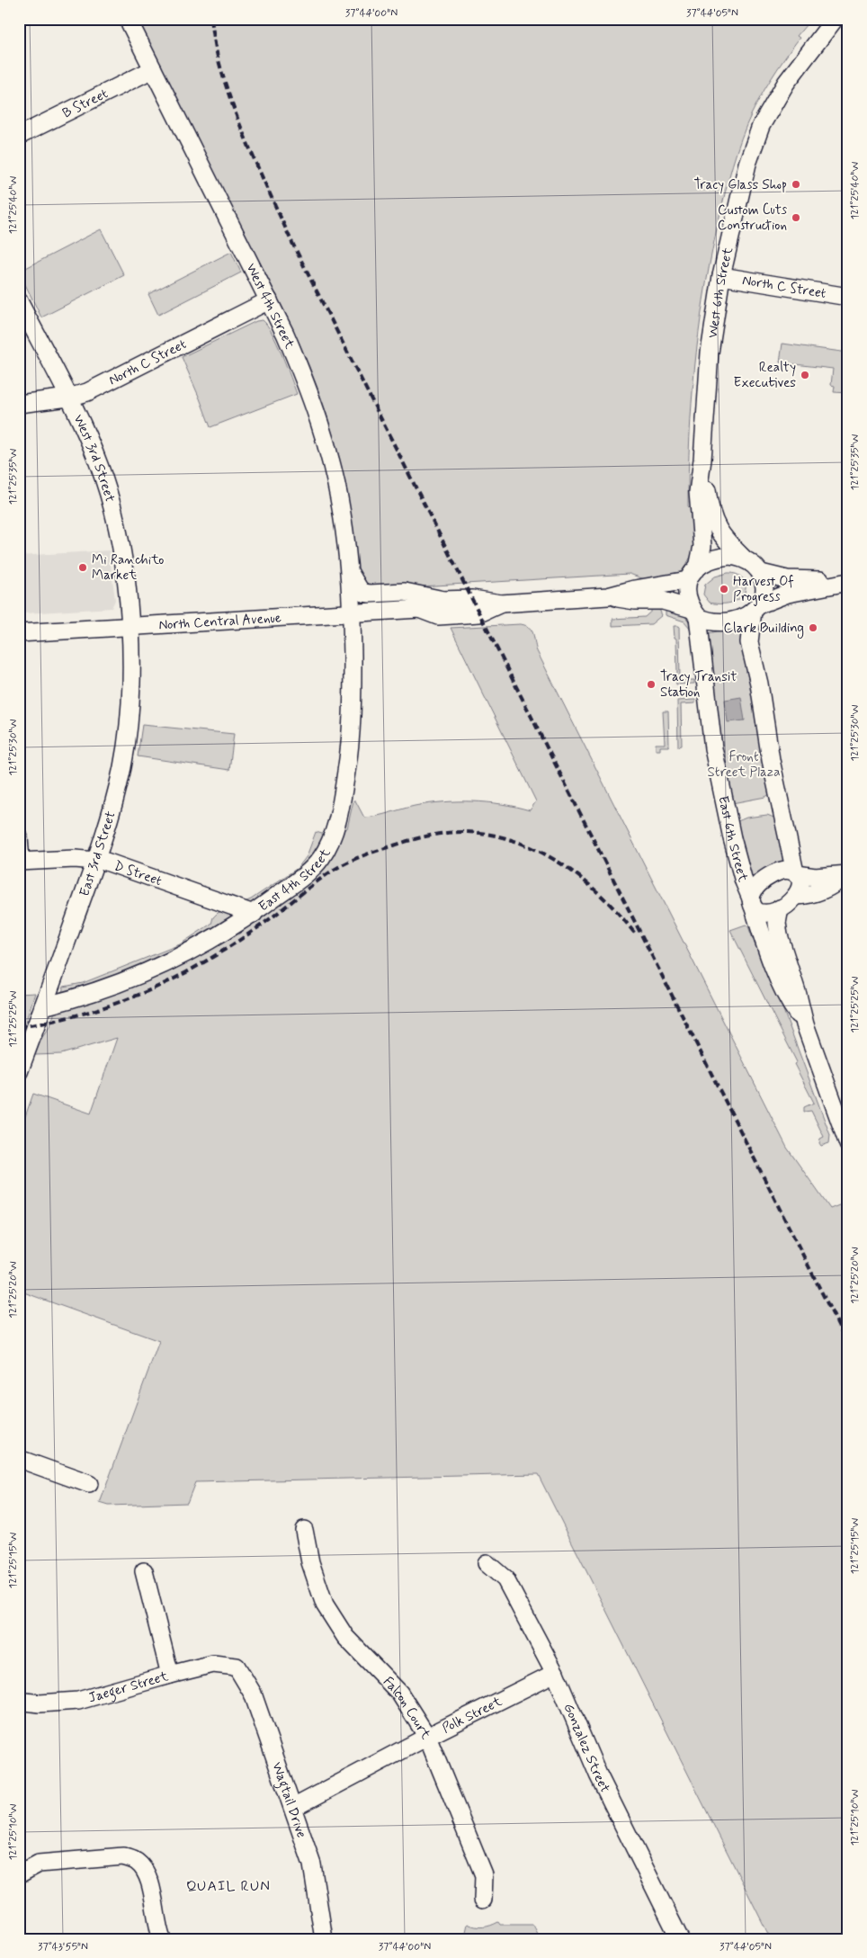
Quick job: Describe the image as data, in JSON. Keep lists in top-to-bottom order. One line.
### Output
{"streets":{"street":["B Street","North C Street","West 6th Street","West 4th Street","West 3rd Street","North Central Avenue","East 6th Street","East 3rd Street","D Street","East 4th Street","Jaeger Street","Falcon Court","Polk Street","Gonzalez Street","Wagtail Drive"]},"crossings":[["B Street","West 4th Street"],["North C Street","West 6th Street"],["North C Street","West 4th Street"],["North C Street","West 3rd Street"],["West 6th Street","North Central Avenue"],["West 6th Street","East 6th Street"],["West 4th Street","North Central Avenue"],["West 4th Street","East 4th Street"],["West 3rd Street","North Central Avenue"],["West 3rd Street","East 3rd Street"],["North Central Avenue","East 6th Street"],["North Central Avenue","East 3rd Street"],["North Central Avenue","East 4th Street"],["East 3rd Street","D Street"],["East 3rd Street","East 4th Street"],["D Street","East 4th Street"],["Jaeger Street","Wagtail Drive"],["Falcon Court","Polk Street"],["Polk Street","Gonzalez Street"],["Polk Street","Wagtail Drive"]],"districts":["QUAIL RUN"],"parks":["Front Street Plaza"],"places":["Tracy Glass Shop","Custom Cuts Construction","Realty Executives","Mi Ranchito Market","Harvest Of Progress","Clark Building","Tracy Transit Station"],"coordinates":["37°44'00\"N","37°44'05\"N","121°25'40\"W","121°25'35\"W","121°25'30\"W","121°25'25\"W","121°25'20\"W","121°25'15\"W","121°25'10\"W","37°43'55\"N"]}
